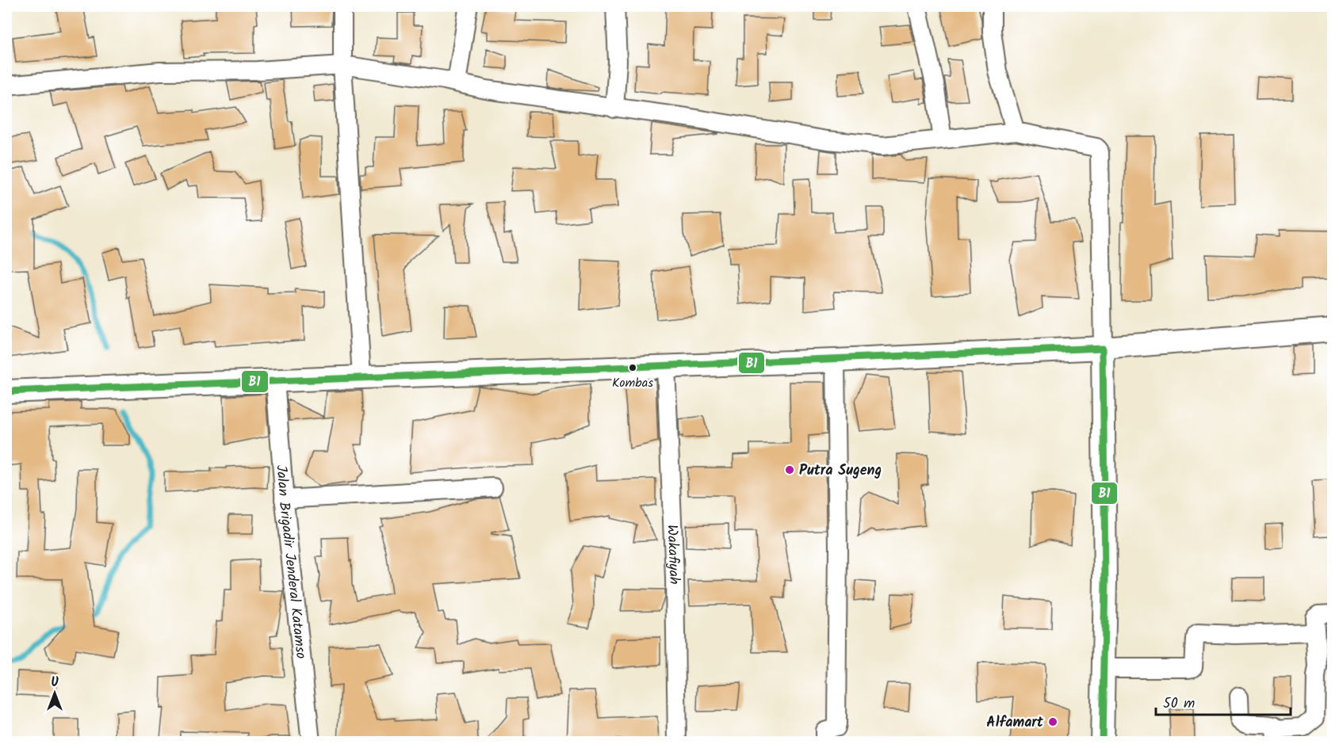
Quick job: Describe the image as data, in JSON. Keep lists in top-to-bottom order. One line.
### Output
{"streets":{"street":["Wakafiyah","Jalan Brigadir Jenderal Katamso"]},"places":["Kombas","Putra Sugeng","Alfamart"],"lines":["transit line B1"],"scale_bar":"50 m","north":"top"}
